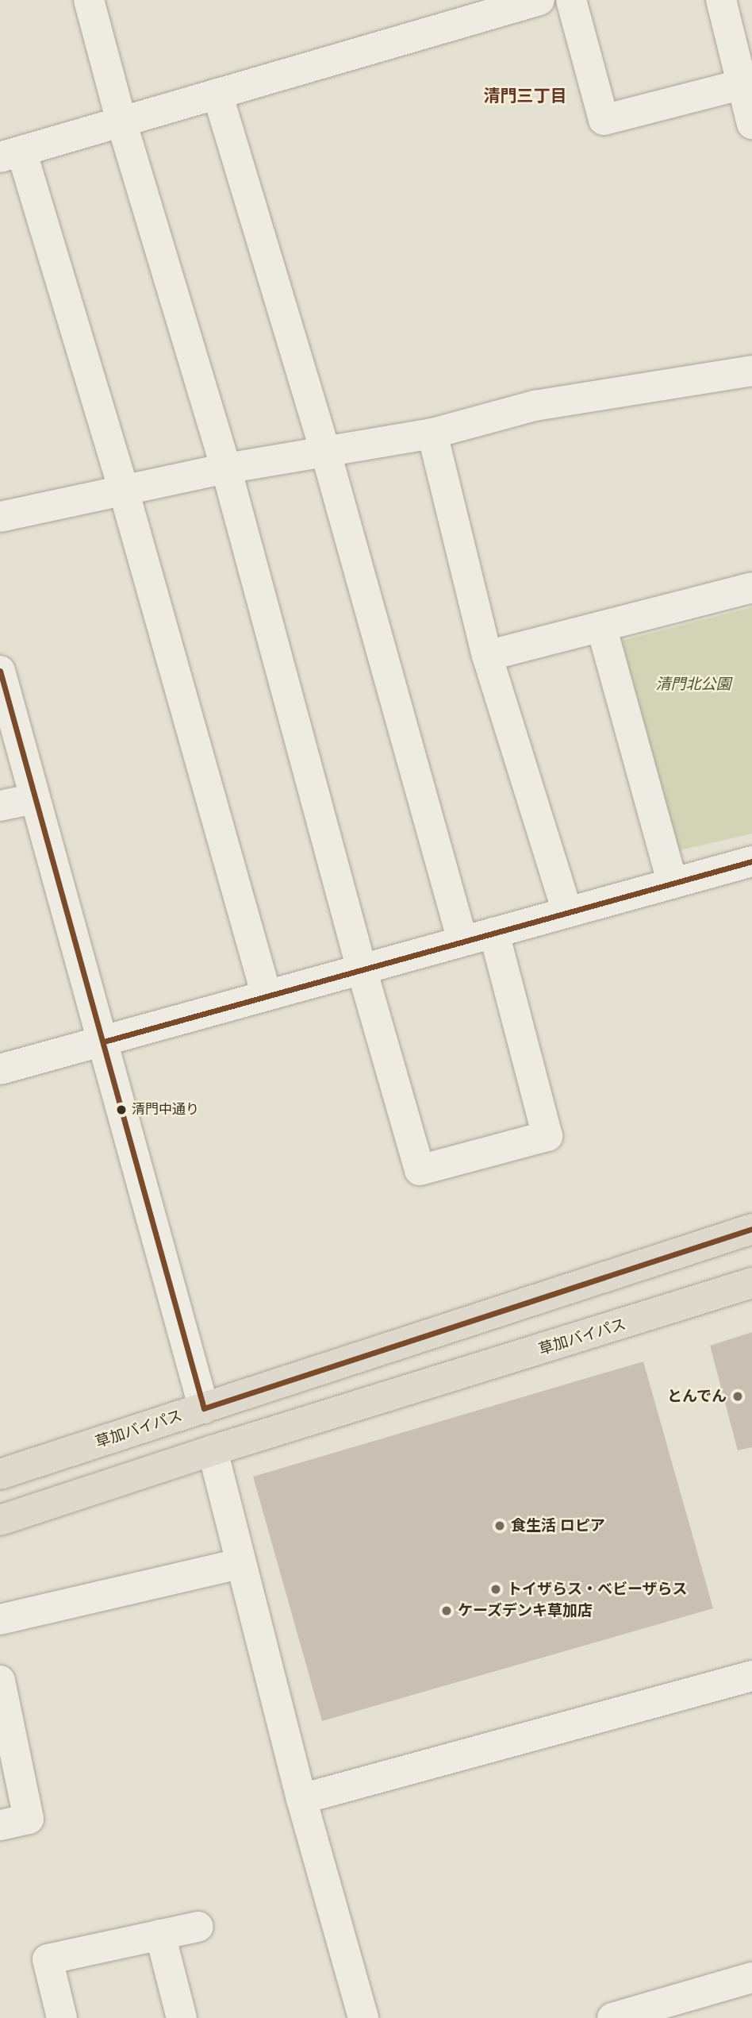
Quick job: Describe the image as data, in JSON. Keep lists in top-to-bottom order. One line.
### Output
{"streets":{"highway":["草加バイパス"]},"districts":["清門三丁目"],"parks":["清門北公園"],"places":["清門中通り","とんでん","食生活 ロピア","トイザらス・ベビーザらス","ケーズデンキ草加店"]}
